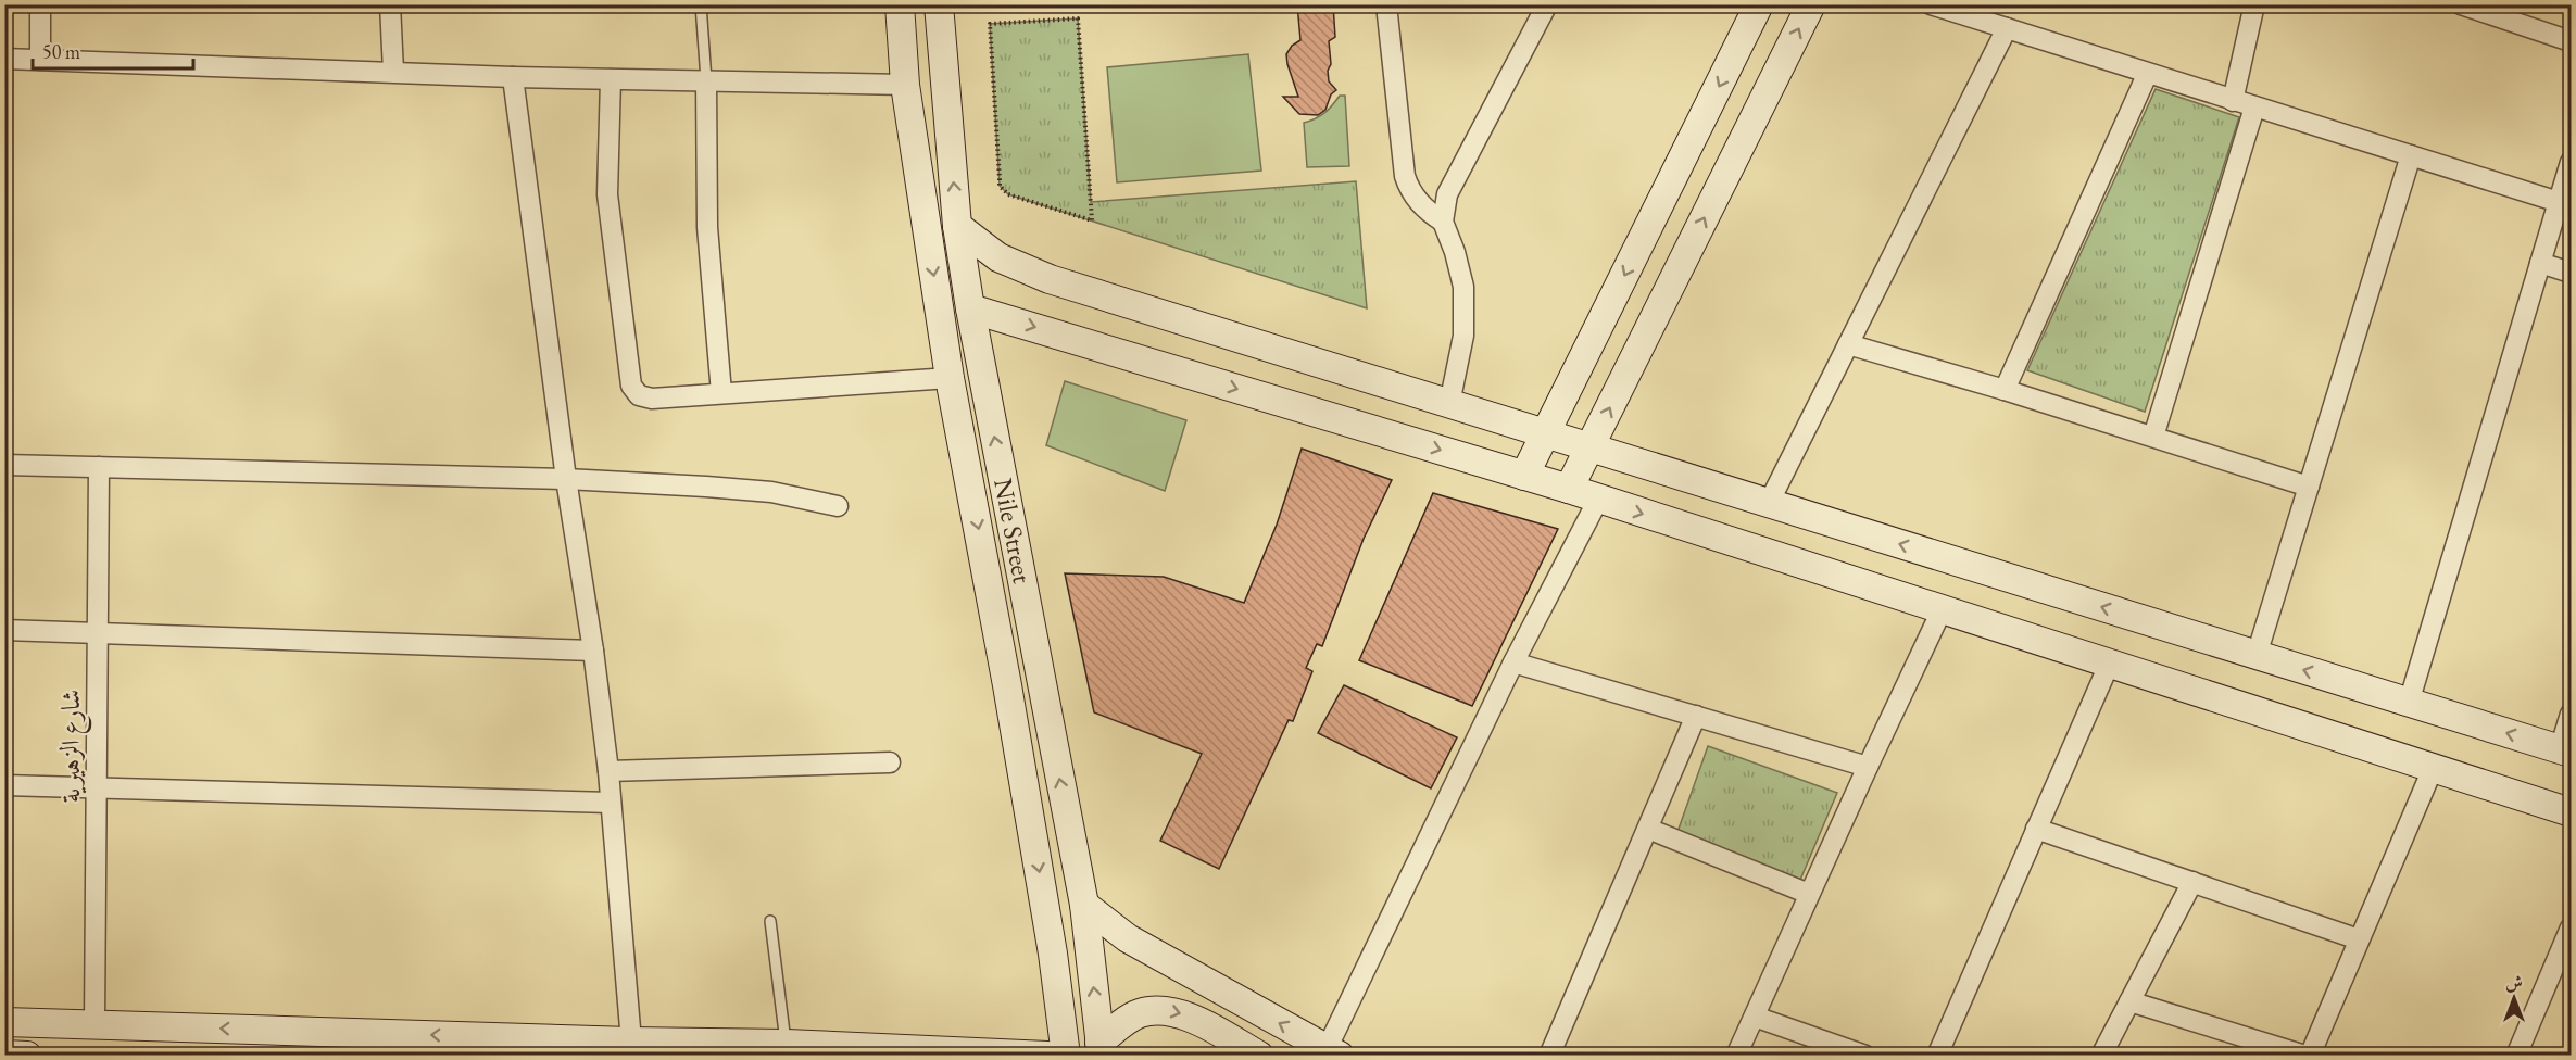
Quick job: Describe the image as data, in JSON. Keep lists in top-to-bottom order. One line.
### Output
{"streets":{"main road":["Nile Street"],"street":["شارع الزهيرية"]},"scale_bar":"50 m","north":"top"}
